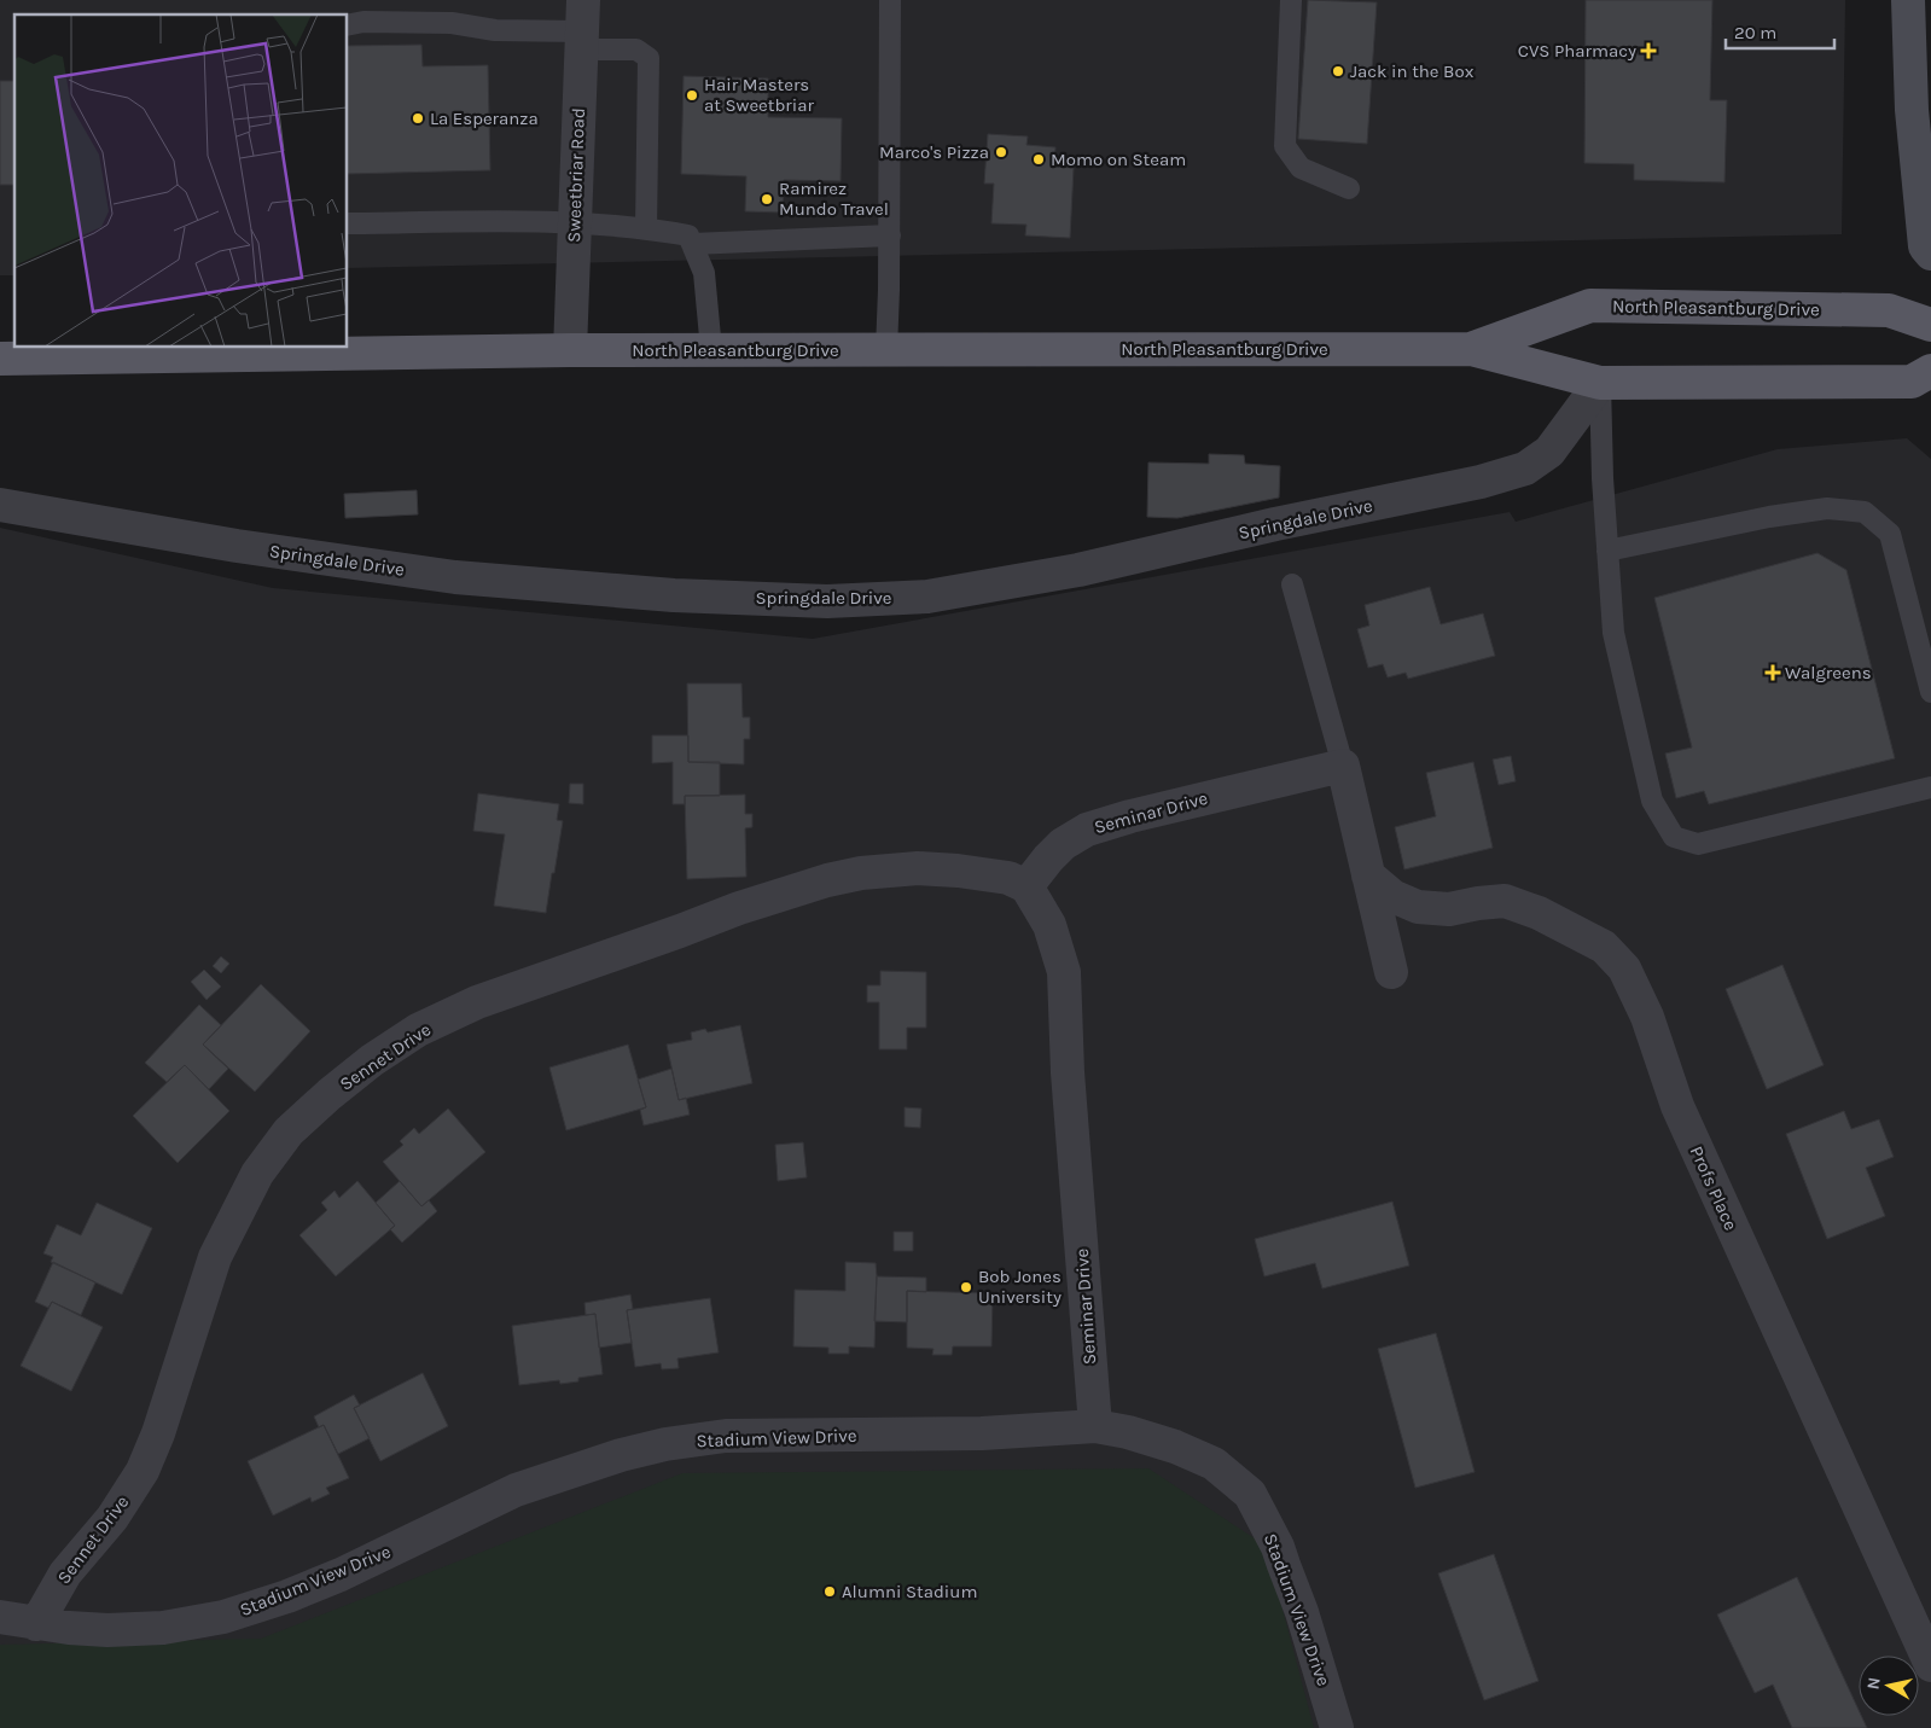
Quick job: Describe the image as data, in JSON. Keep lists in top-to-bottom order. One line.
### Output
{"streets":{"main road":["North Pleasantburg Drive"],"street":["Sweetbriar Road","Springdale Drive","Seminar Drive","Sennet Drive","Profs Place","Stadium View Drive"]},"crossings":[["Sweetbriar Road","North Pleasantburg Drive"],["North Pleasantburg Drive","Springdale Drive"],["Seminar Drive","Sennet Drive"],["Seminar Drive","Stadium View Drive"],["Sennet Drive","Stadium View Drive"]],"places":{"health":["CVS Pharmacy","Walgreens"],"other":["Jack in the Box","Hair Masters at Sweetbriar","La Esperanza","Marco's Pizza","Momo on Steam","Ramirez Mundo Travel","Bob Jones University","Alumni Stadium"]},"scale_bar":"20 m","north":"left"}
